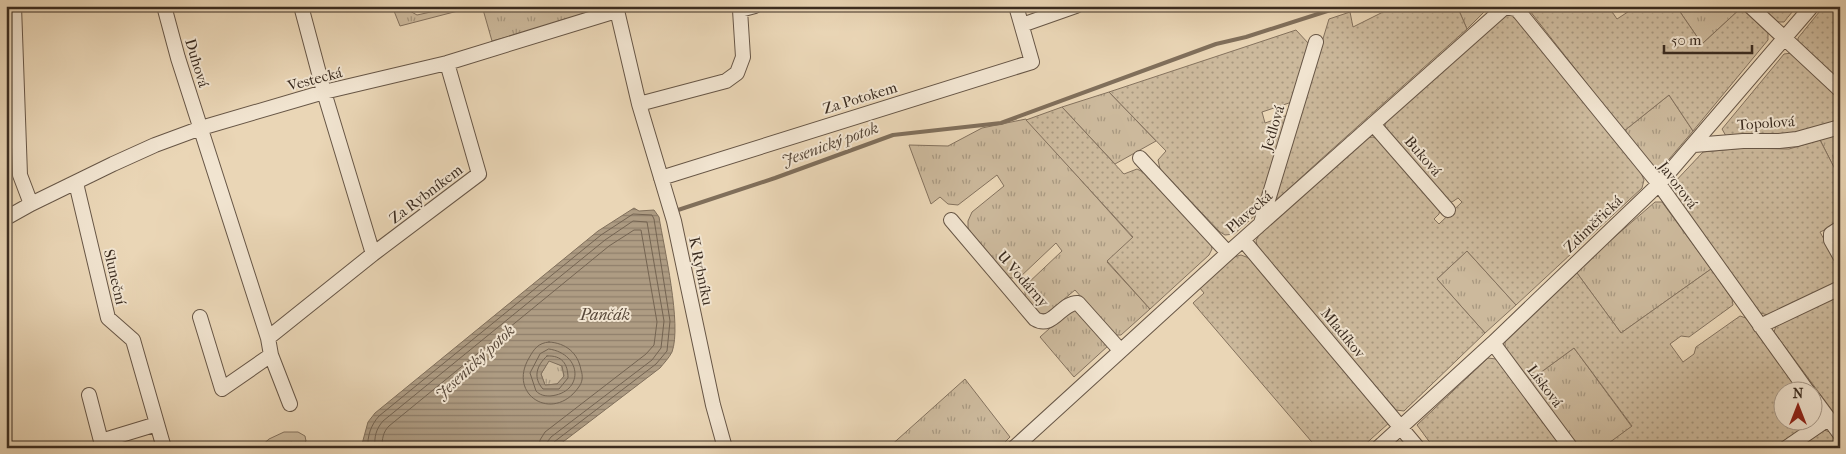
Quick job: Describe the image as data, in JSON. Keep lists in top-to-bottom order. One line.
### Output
{"streets":{"street":["Duhová","Vestecká","Za Potokem","Topolová","Jedlová","Buková","Javorová","Za Rybníkem","Plavecká","Zdiměřická","K Rybníku","Sluneční","U Vodárny","Mladíkov","Lísková"]},"crossings":[["Duhová","Vestecká"],["Vestecká","Za Rybníkem"],["Vestecká","K Rybníku"],["Vestecká","Sluneční"],["Za Potokem","K Rybníku"],["Topolová","Zdiměřická"],["Jedlová","Plavecká"],["Buková","Plavecká"],["Javorová","Plavecká"],["Javorová","Zdiměřická"],["Plavecká","U Vodárny"],["Plavecká","Mladíkov"],["Zdiměřická","Mladíkov"],["Zdiměřická","Lísková"]],"water":["Jesenický potok","Pančák"],"scale_bar":"50 m","north":"top"}
